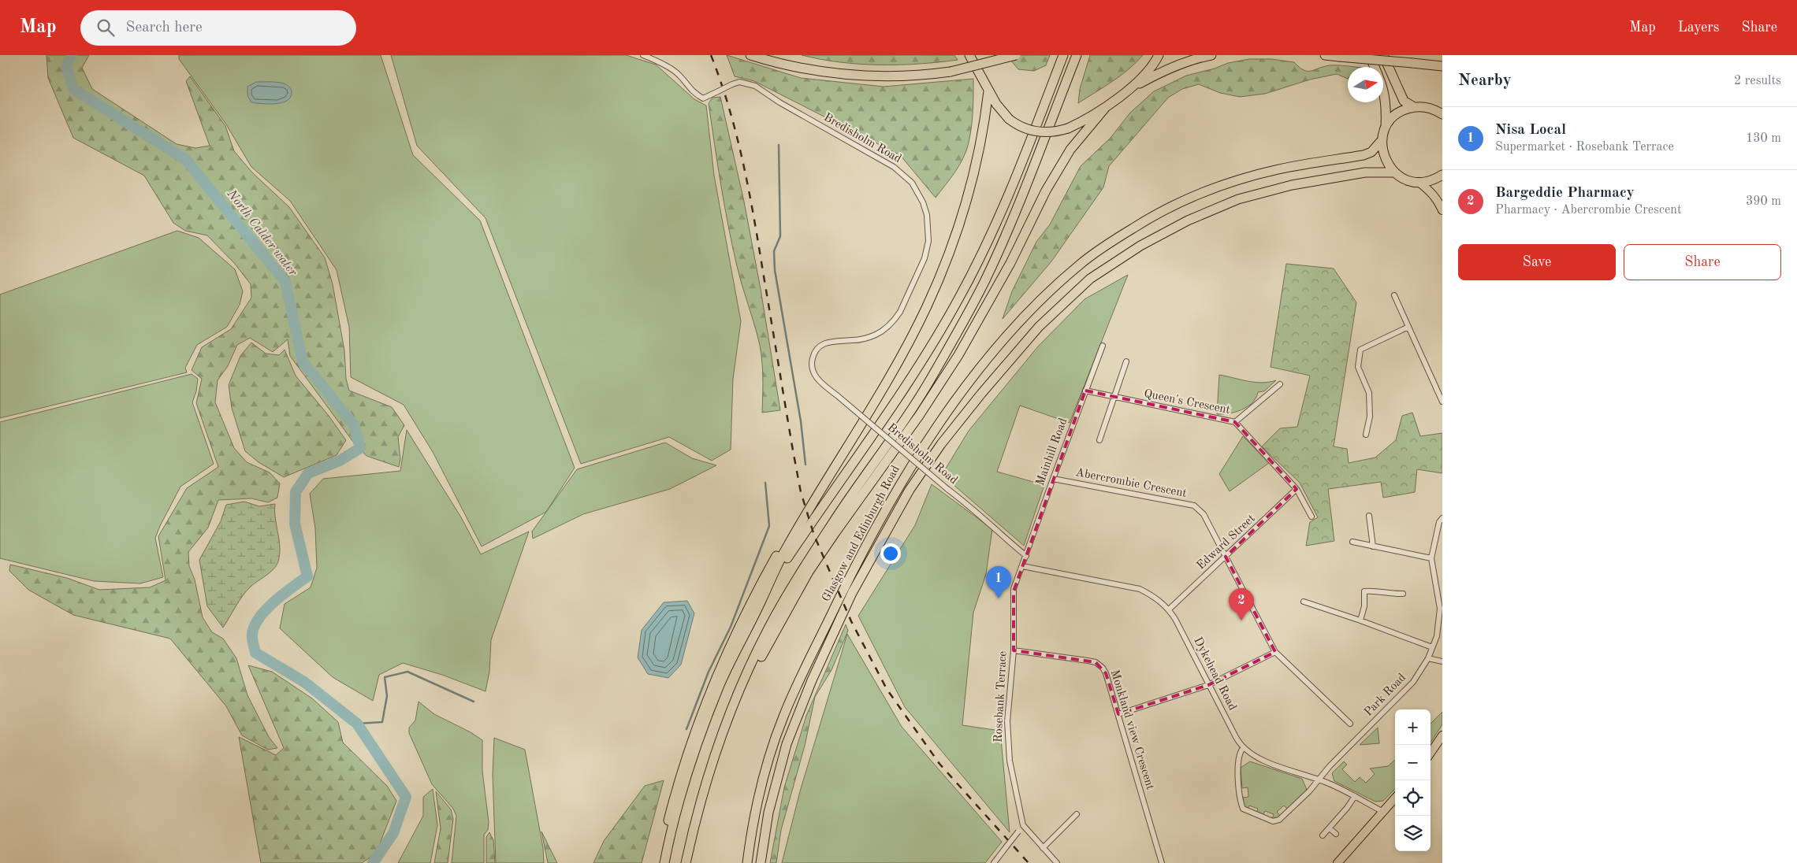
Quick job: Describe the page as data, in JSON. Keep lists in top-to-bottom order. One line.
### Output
{"streets":{"highway":["Glasgow and Edinburgh Road"],"street":["Bredisholm Road","Queen's Crescent","Mainhill Road","Abercrombie Crescent","Edward Street","Dykehead Road","Park Road","Rosebank Terrace","Monkland view Crescent"]},"crossings":[["Bredisholm Road","Mainhill Road"],["Queen's Crescent","Mainhill Road"],["Queen's Crescent","Edward Street"],["Mainhill Road","Abercrombie Crescent"],["Mainhill Road","Dykehead Road"],["Mainhill Road","Rosebank Terrace"],["Abercrombie Crescent","Edward Street"],["Edward Street","Dykehead Road"],["Dykehead Road","Park Road"],["Dykehead Road","Rosebank Terrace"],["Rosebank Terrace","Monkland view Crescent"]],"water":["North Calder water"],"north":"right","page":{"header":"Map","search":"Search here","nav":["Map","Layers","Share"],"heading":["Nearby","2 results"],"list":[{"mark":"1","name":"Nisa Local","note":"Supermarket · Rosebank Terrace","value":"130 m"},{"mark":"2","name":"Bargeddie Pharmacy","note":"Pharmacy · Abercrombie Crescent","value":"390 m"}],"buttons":["Save","Share"],"pins":["1","2"],"map_buttons":["+","−"]}}
